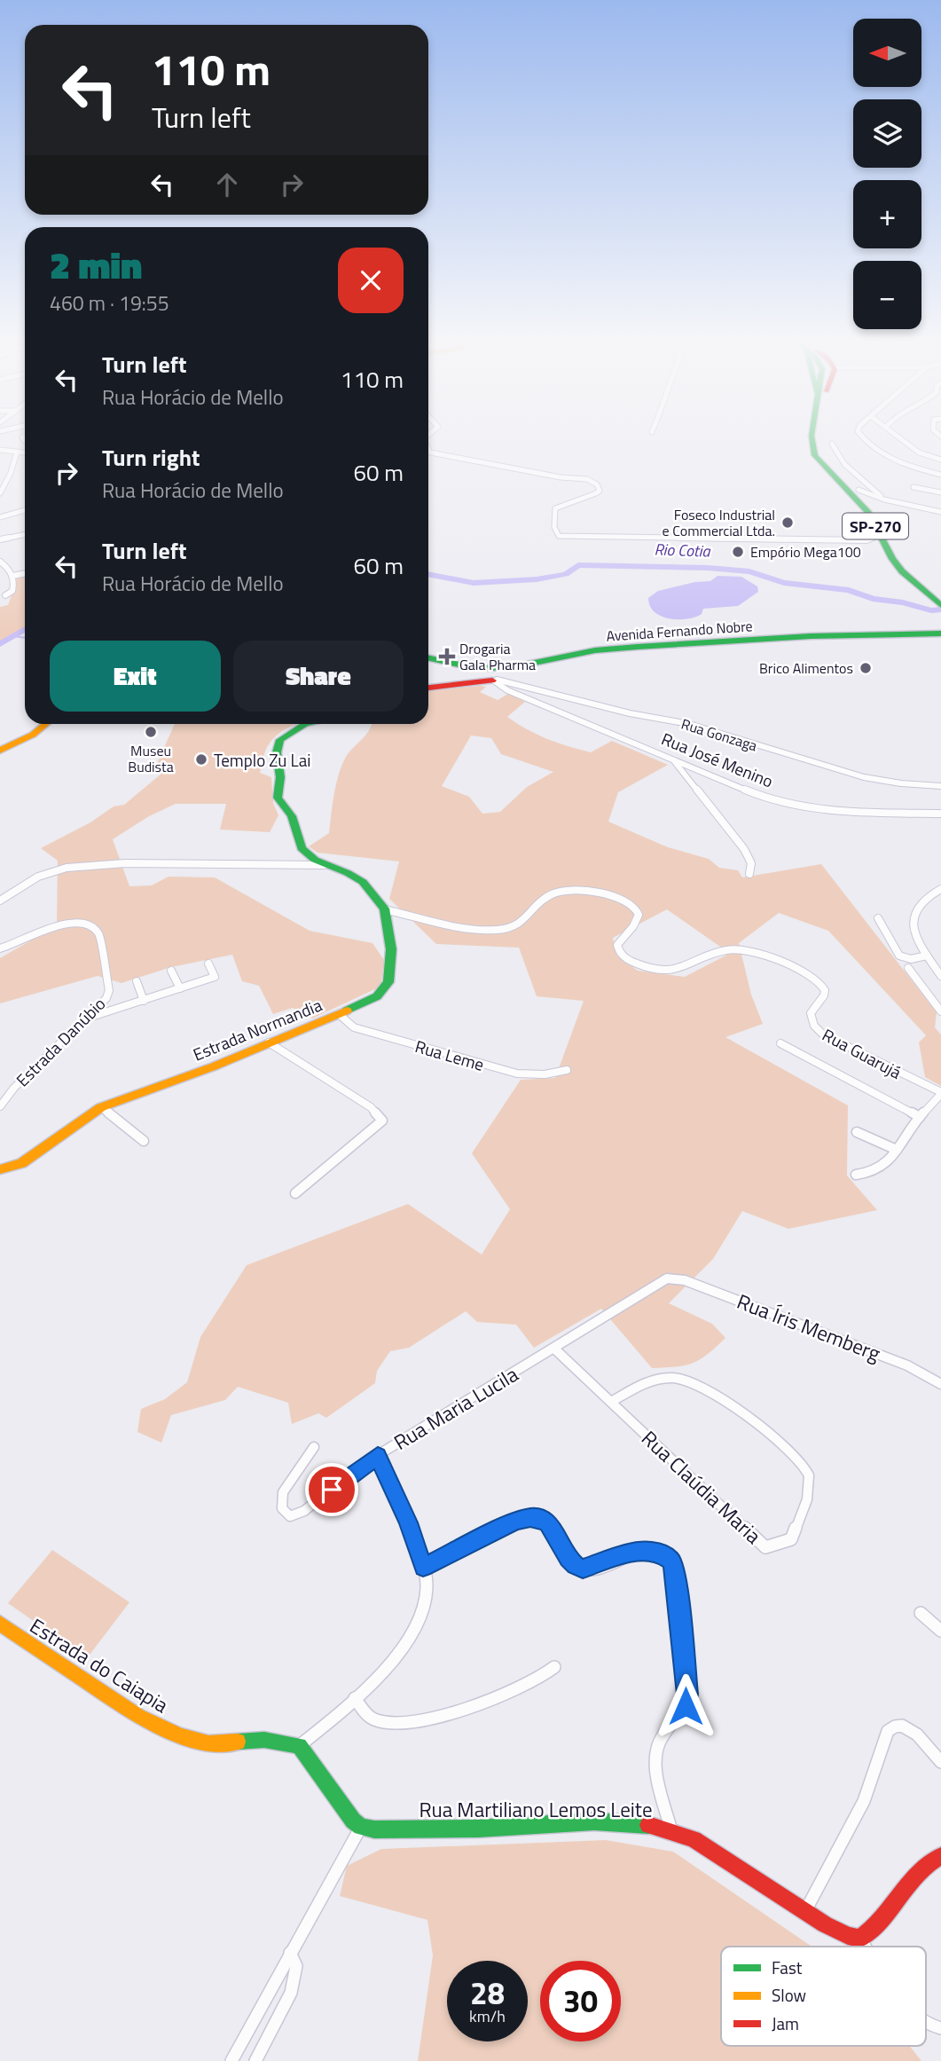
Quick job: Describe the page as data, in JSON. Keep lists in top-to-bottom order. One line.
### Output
{"streets":{"main road":["SP-270","Avenida Fernando Nobre","Estrada Normandia","Estrada do Caiapia","Rua Martiliano Lemos Leite"],"street":["Rua Gonzaga","Rua José Menino","Estrada Danúbio","Rua Guarujá","Rua Leme","Rua Íris Memberg","Rua Maria Lucila","Rua Claúdia Maria"]},"crossings":[["Avenida Fernando Nobre","Rua Gonzaga"],["Avenida Fernando Nobre","Rua José Menino"],["Rua Gonzaga","Rua José Menino"],["Estrada Normandia","Rua Guarujá"],["Estrada Normandia","Rua Leme"],["Rua Íris Memberg","Rua Maria Lucila"],["Rua Maria Lucila","Rua Claúdia Maria"],["Rua Maria Lucila","Estrada do Caiapia"]],"water":["Rio Cotia"],"places":{"other":["Foseco Industrial e Commercial Ltda.","Empório Mega100","Brico Alimentos","Museu Budista","Templo Zu Lai"],"health":["Drogaria Gala Pharma"]},"legend":["Fast","Slow","Jam"],"north":"left","page":{"map_buttons":["+","−"],"turn":["110 m","Turn left"],"heading":["2 min","460 m · 19:55"],"list":[{"name":"Turn left","note":"Rua Horácio de Mello","value":"110 m"},{"name":"Turn right","note":"Rua Horácio de Mello","value":"60 m"},{"name":"Turn left","note":"Rua Horácio de Mello","value":"60 m"}],"buttons":["Exit","Share"],"speed":"28 km/h","limit":"30"}}
